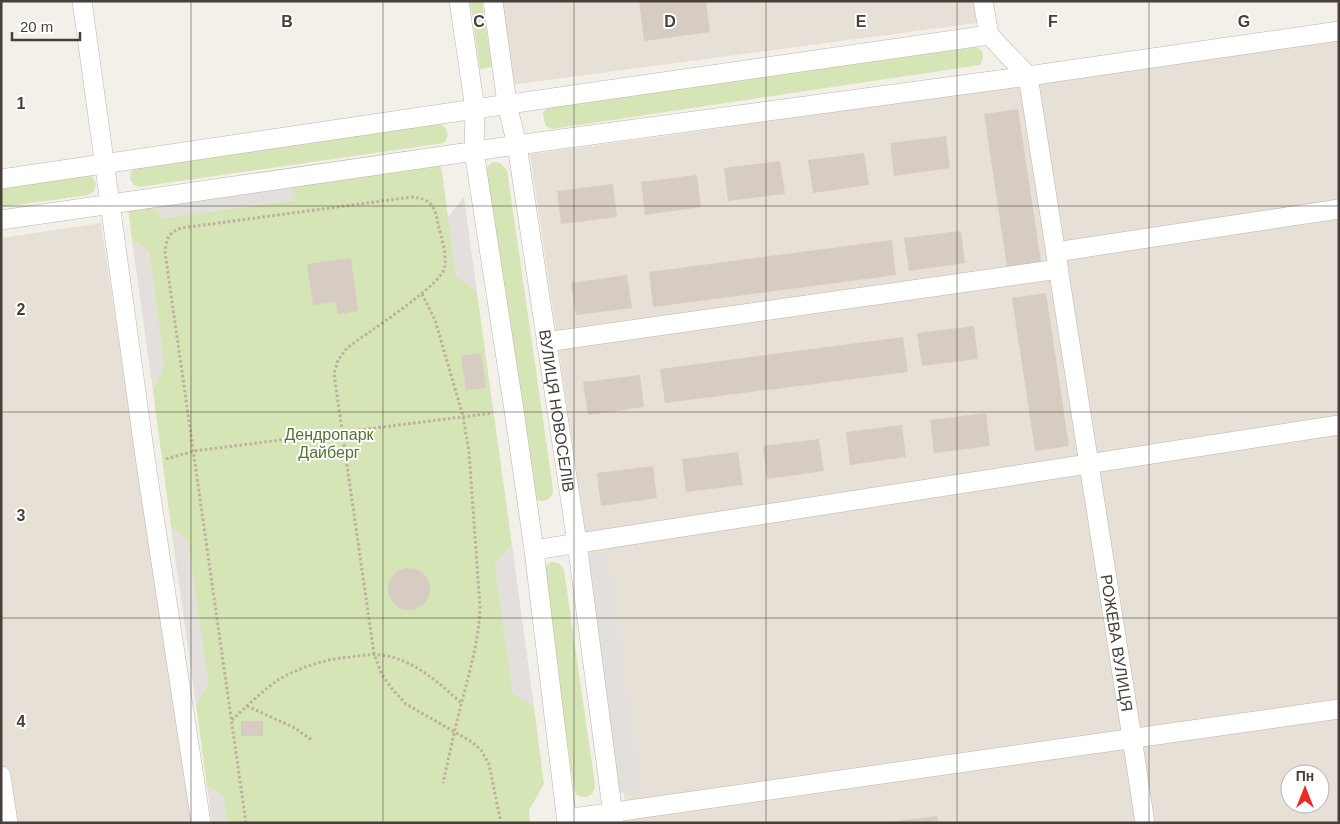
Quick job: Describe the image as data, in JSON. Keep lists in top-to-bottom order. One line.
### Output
{"streets":{"street":["ВУЛИЦЯ НОВОСЕЛІВ","РОЖЕВА ВУЛИЦЯ"]},"parks":["Дендропарк Дайберг"],"scale_bar":"20 m","north":"top","grid":{"columns":["B","C","D","E","F","G"],"rows":["1","2","3","4"]}}
